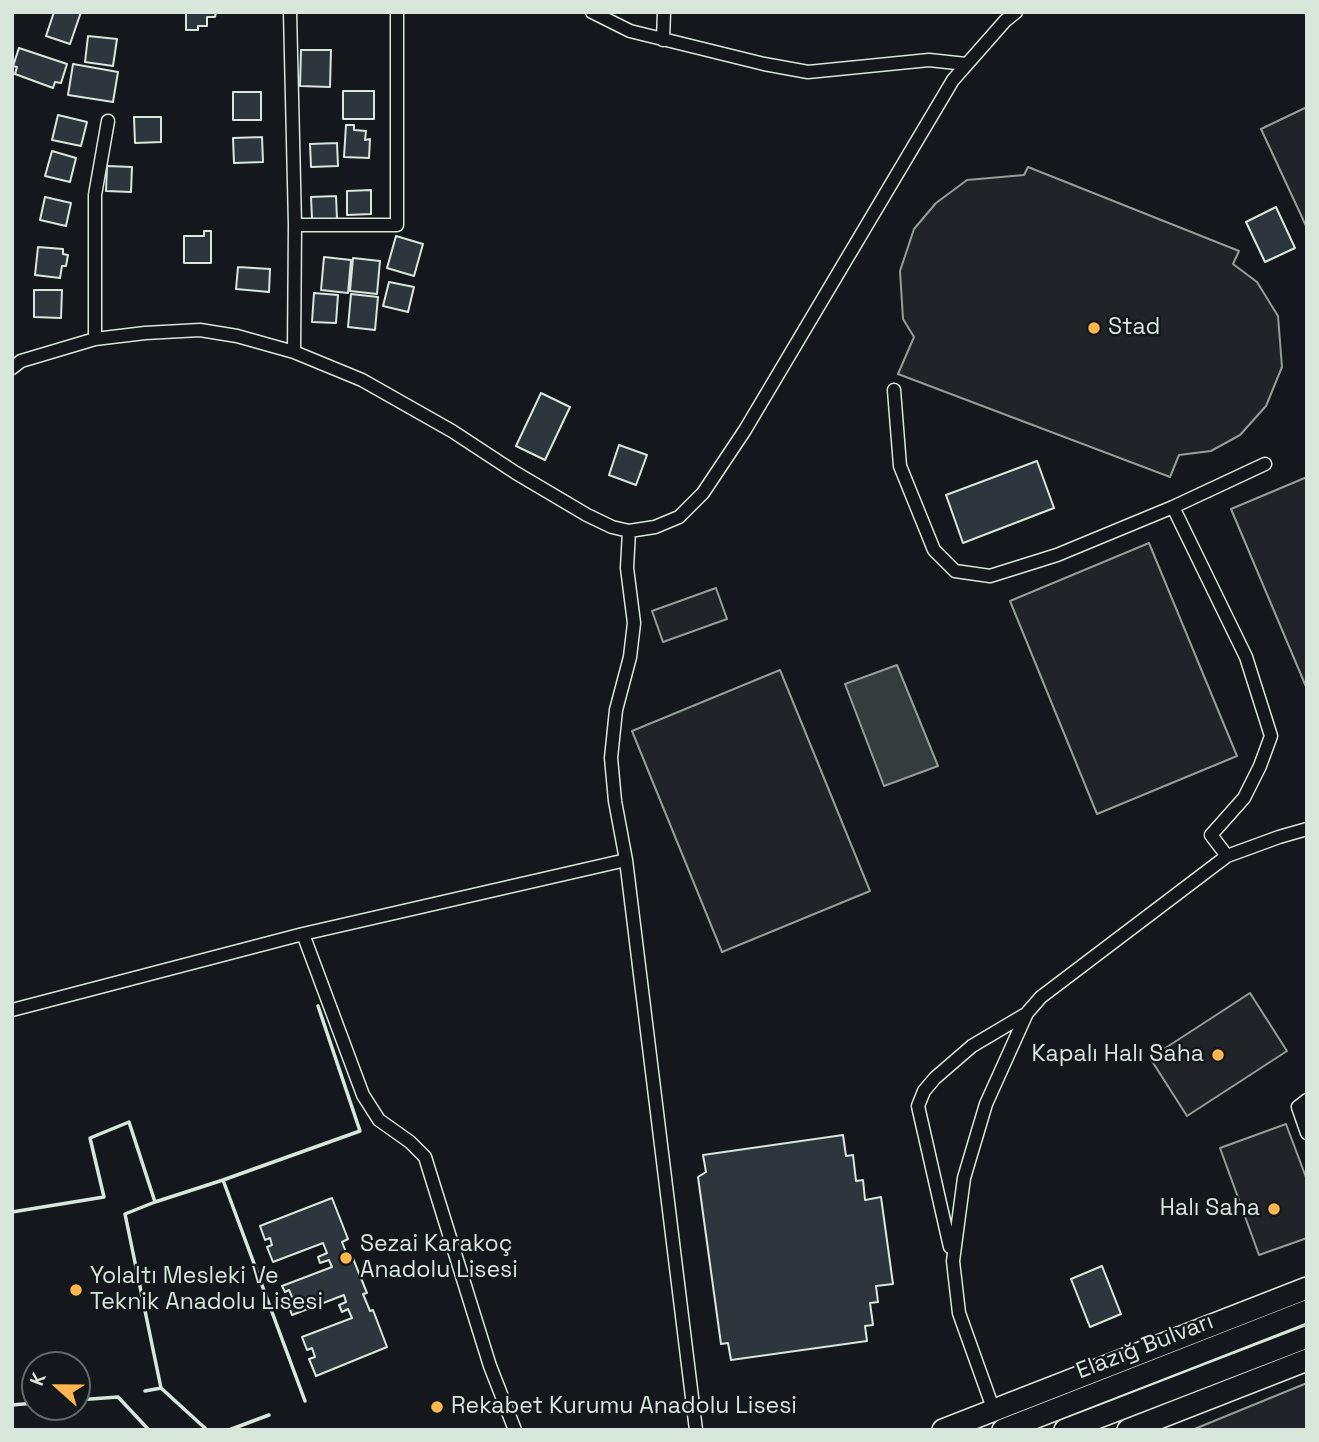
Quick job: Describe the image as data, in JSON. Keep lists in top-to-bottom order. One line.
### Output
{"streets":{"highway":["Elazığ Bulvarı"]},"places":["Stad","Kapalı Halı Saha","Halı Saha","Sezai Karakoç Anadolu Lisesi","Yolaltı Mesleki Ve Teknik Anadolu Lisesi","Rekabet Kurumu Anadolu Lisesi"],"north":"left"}
